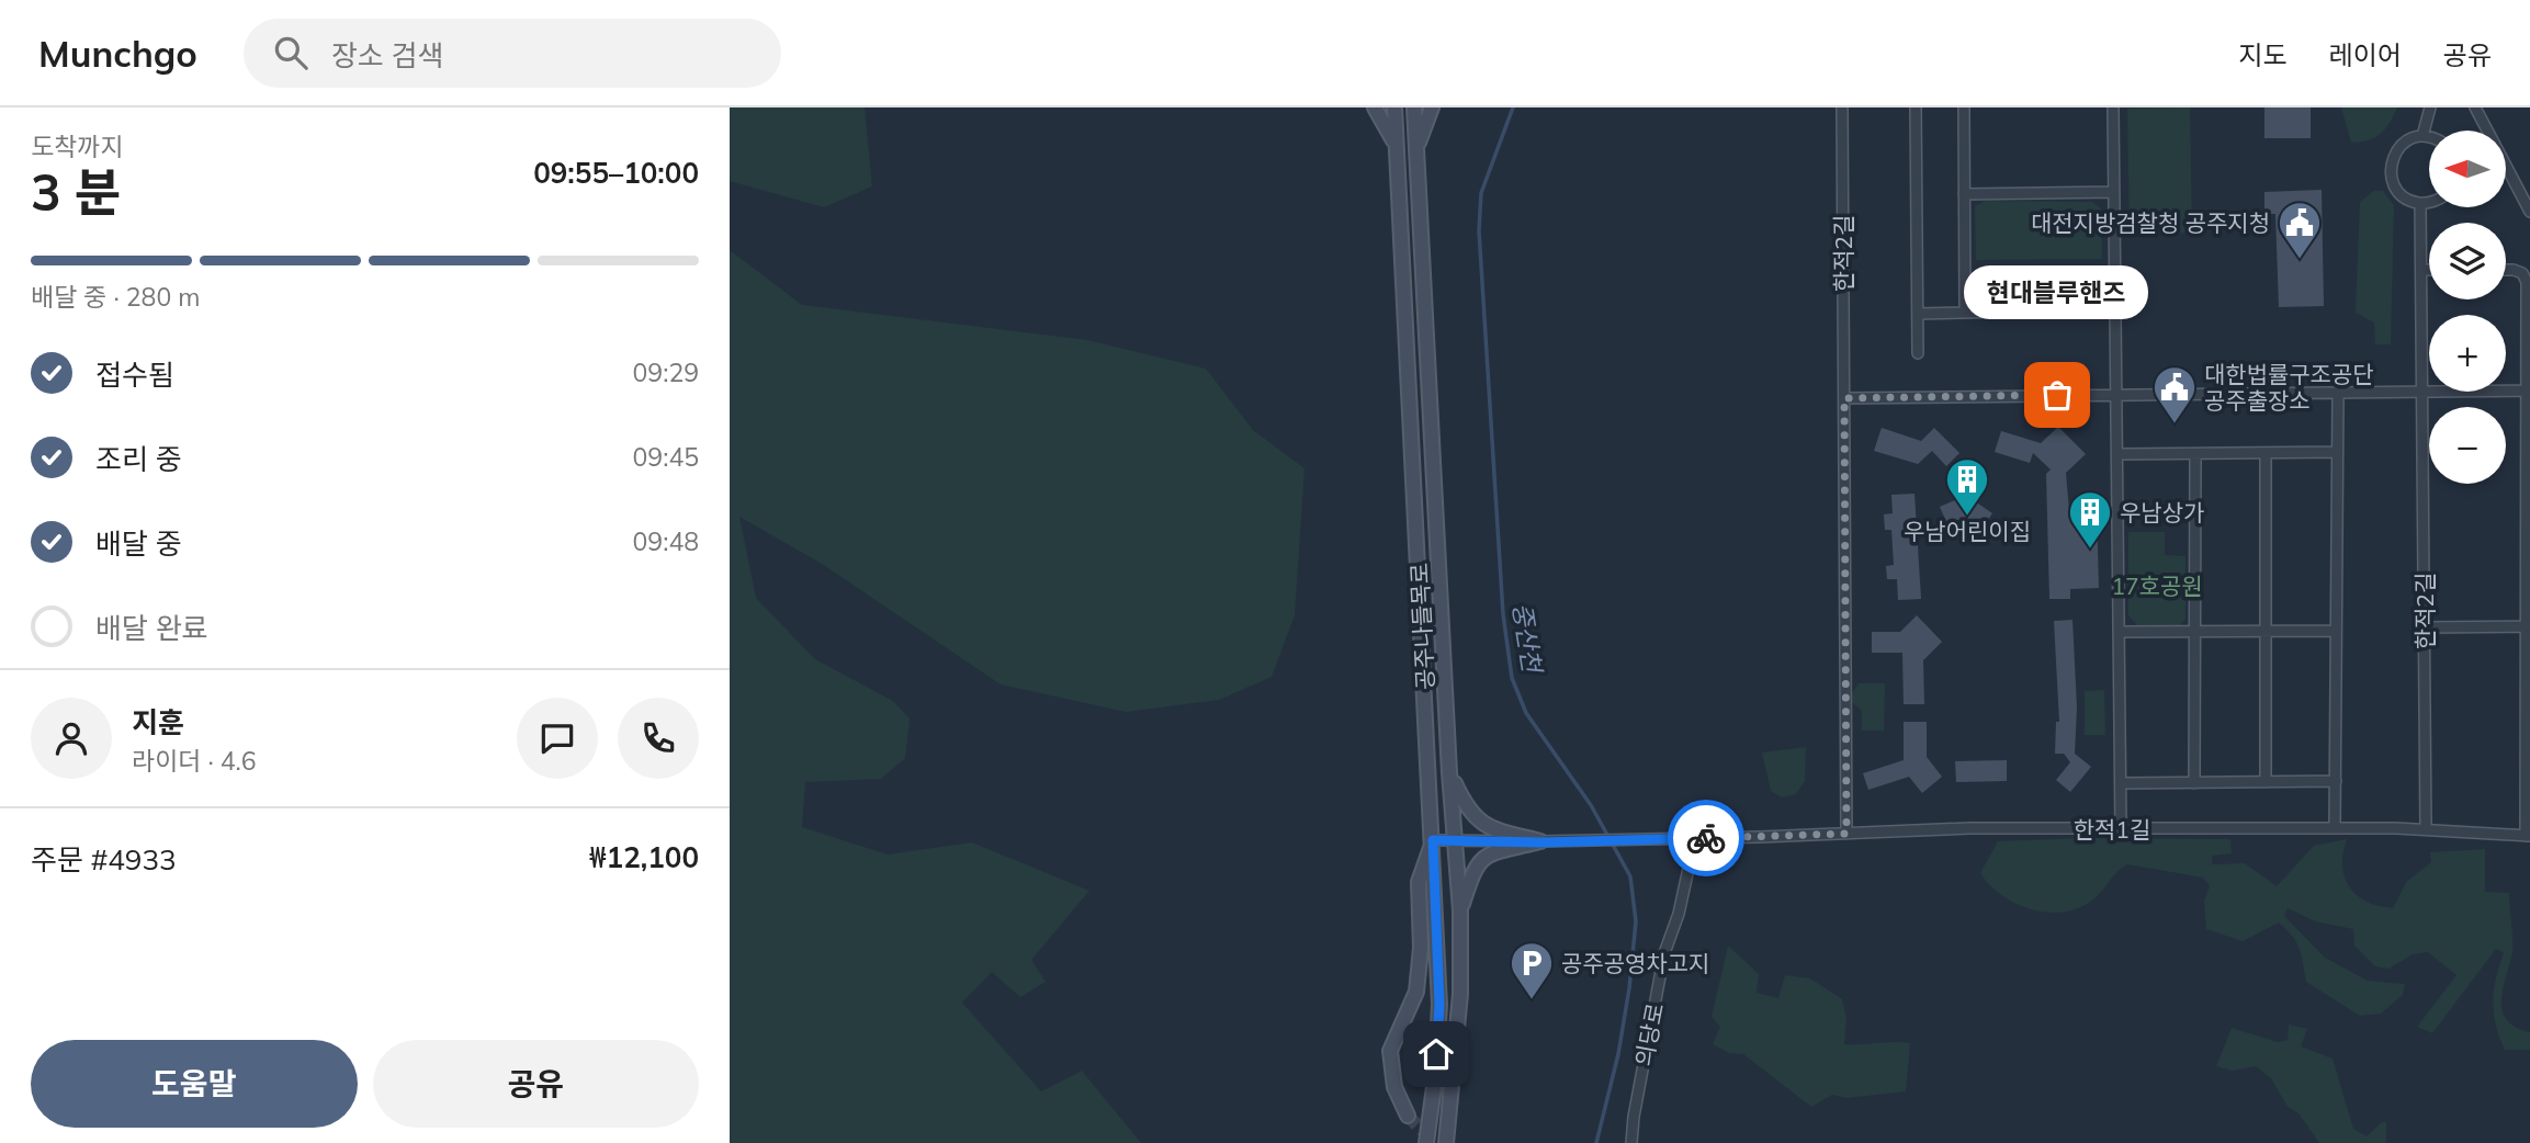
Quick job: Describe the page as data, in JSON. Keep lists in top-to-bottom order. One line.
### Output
{"streets":{"main road":["공주나들목로"],"street":["한적2길","한적1길","의당로"]},"crossings":[["한적2길","한적1길"],["공주나들목로","한적1길"],["한적1길","의당로"]],"water":["중산천"],"parks":["17호공원"],"places":{"public building":["대전지방검찰청 공주지청","대한법률구조공단 공주출장소"],"other":["현대블루핸즈"],"building":["우남어린이집","우남상가"],"parking":["공주공영차고지"]},"north":"left","page":{"header":"Munchgo","search":"장소 검색","nav":["지도","레이어","공유"],"heading":["3 분","도착까지","09:55–10:00"],"panel":["지훈","라이더 · 4.6","주문 #4933","₩12,100"],"map_buttons":["+","−"],"bar":"배달 중 · 280 m","bubble":"현대블루핸즈","list":[["접수됨","09:29"],["조리 중","09:45"],["배달 중","09:48"],"배달 완료"],"buttons":["도움말","공유"]}}
